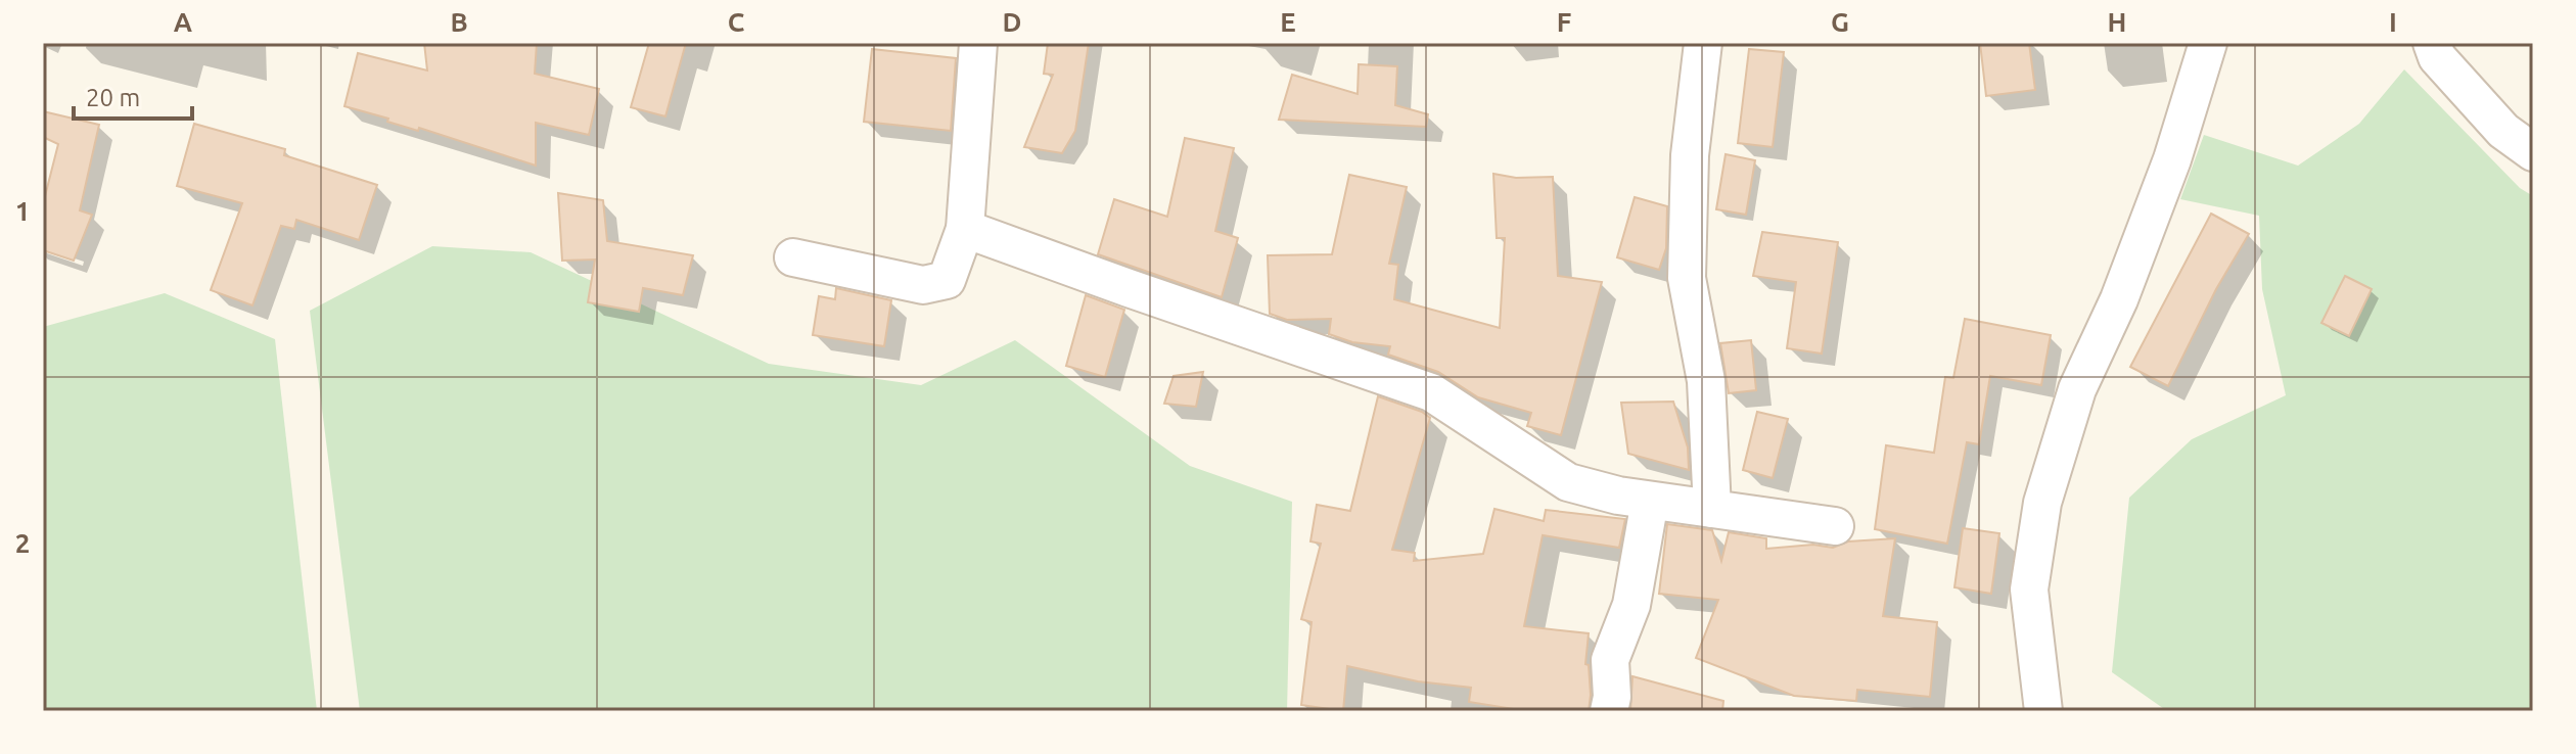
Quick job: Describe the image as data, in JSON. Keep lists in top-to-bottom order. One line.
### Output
{"scale_bar":"20 m","grid":{"columns":["A","B","C","D","E","F","G","H","I"],"rows":["1","2"]}}
